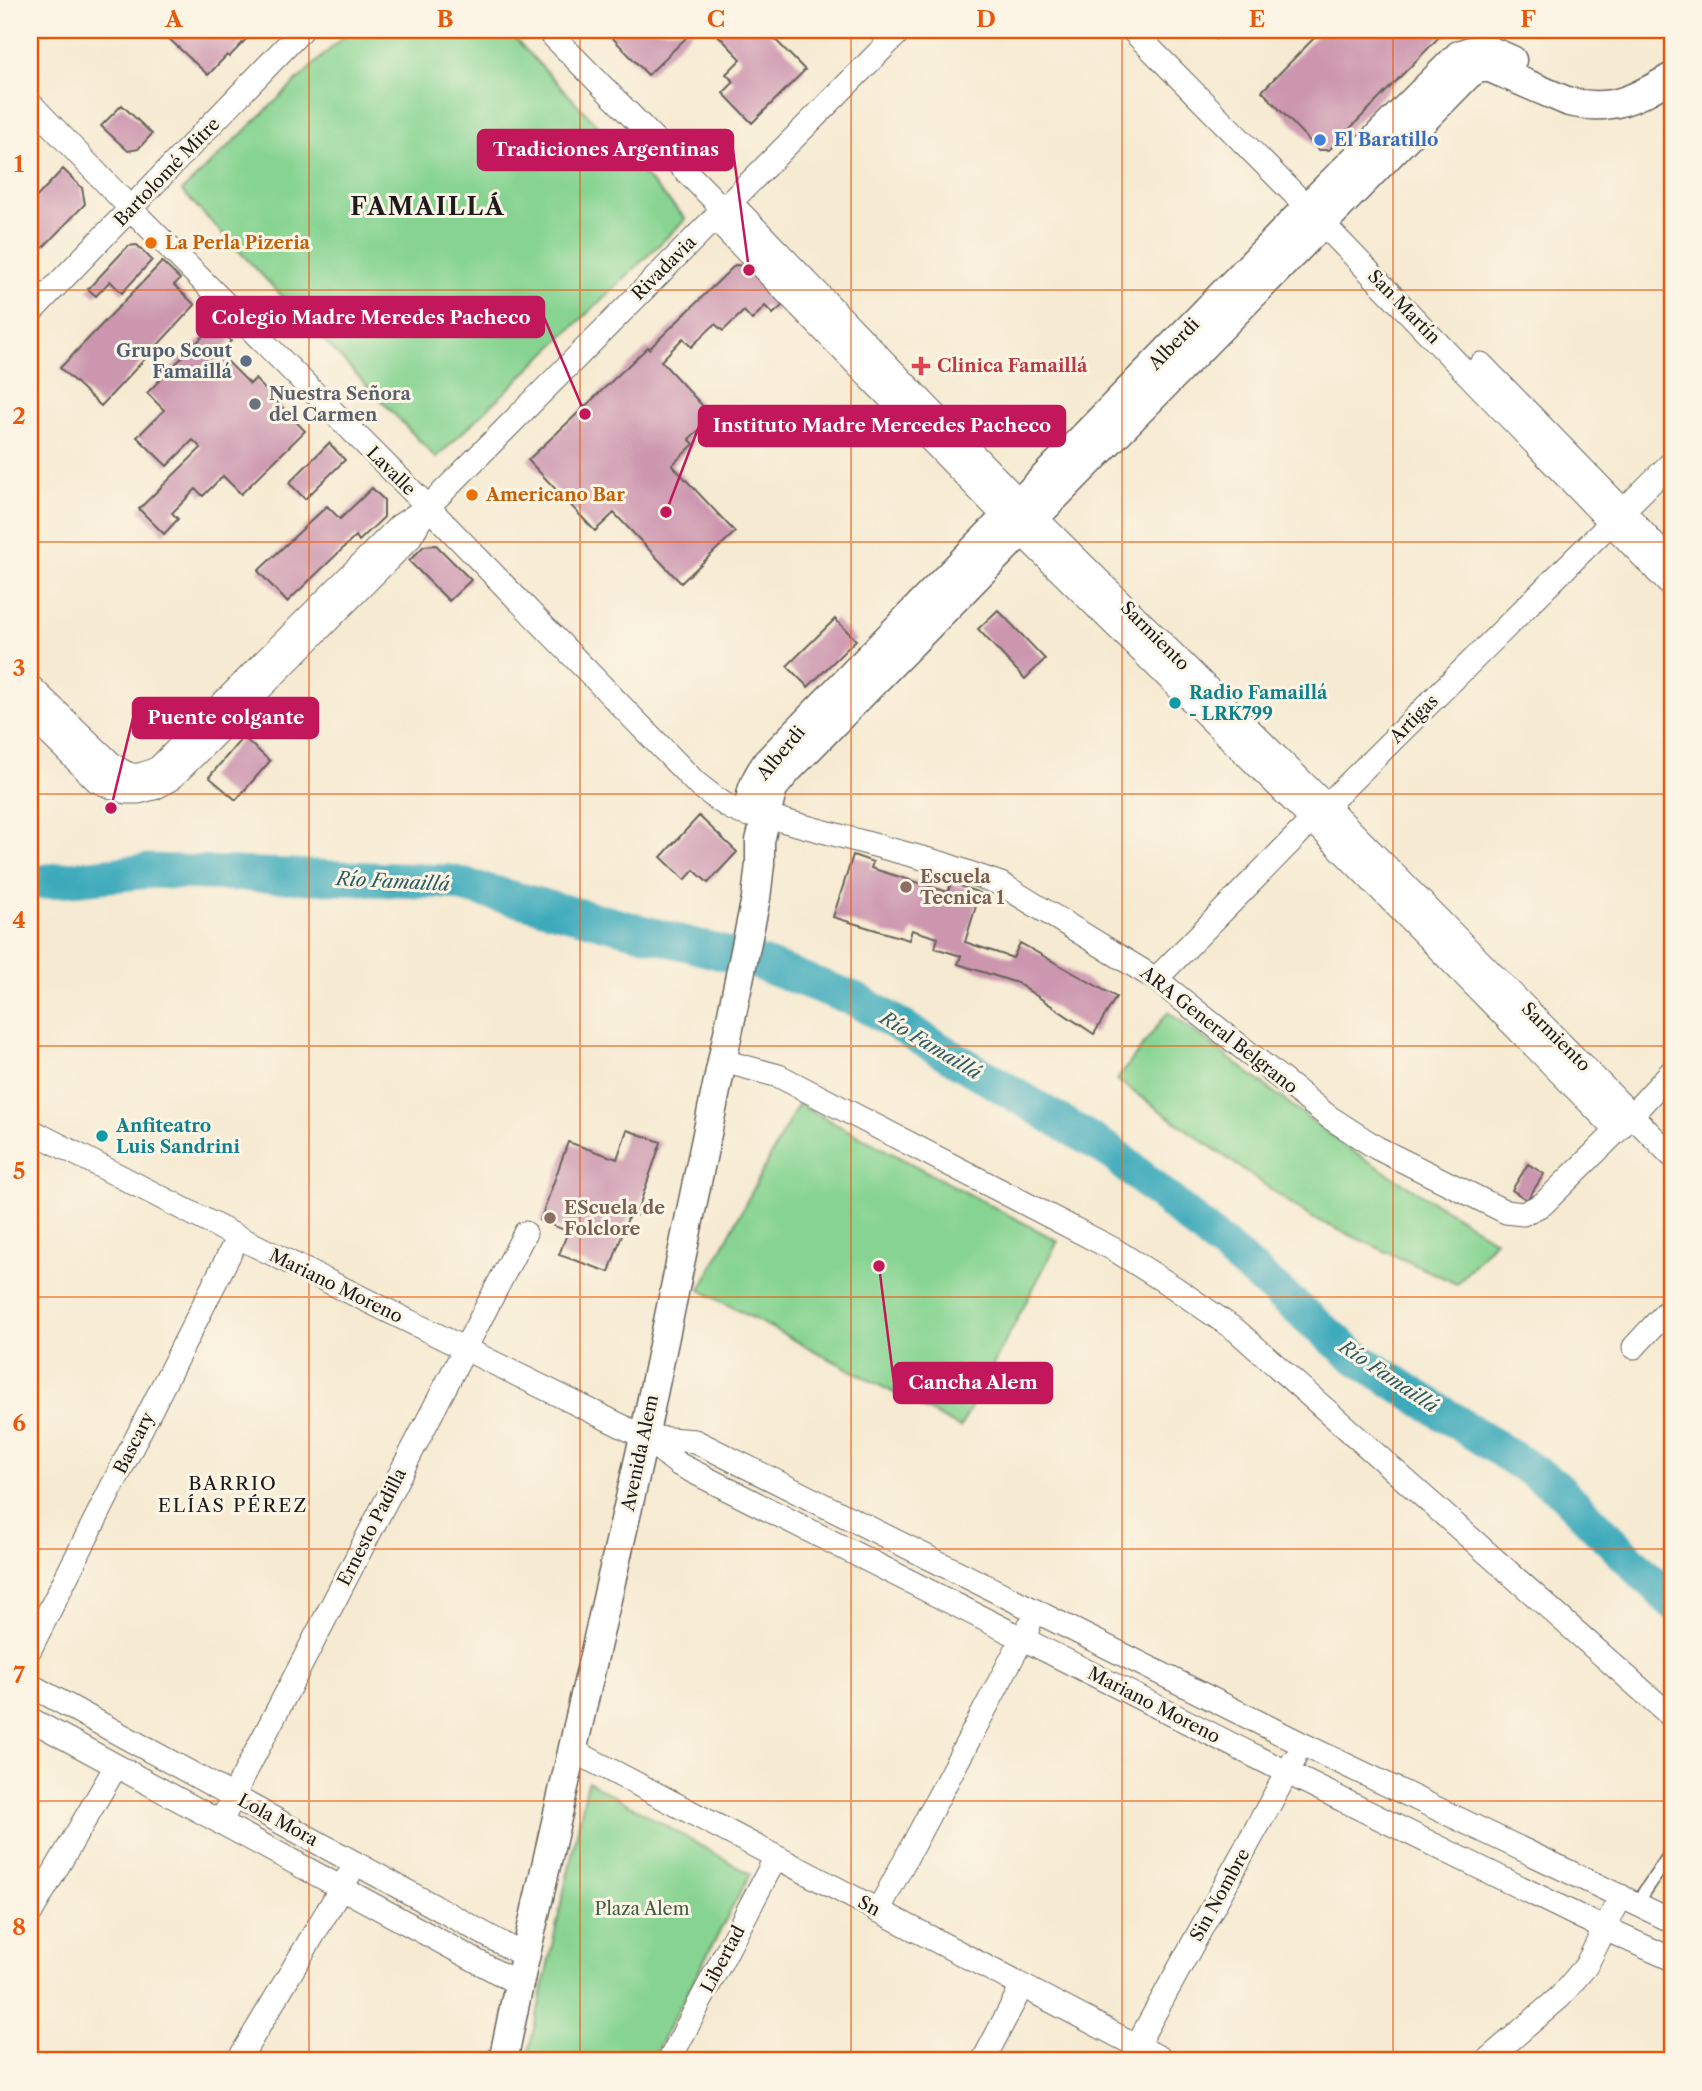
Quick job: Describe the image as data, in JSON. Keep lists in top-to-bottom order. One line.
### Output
{"streets":{"street":["Bartolomé Mitre","Rivadavia","San Martín","Alberdi","Lavalle","Sarmiento","Artigas","ARA General Belgrano","Mariano Moreno","Bascary","Avenida Alem","Ernesto Padilla","Lola Mora","Sin Nombre","Sn","Libertad"]},"crossings":[["Bartolomé Mitre","Lavalle"],["Rivadavia","Lavalle"],["Rivadavia","Sarmiento"],["San Martín","Alberdi"],["San Martín","Artigas"],["Alberdi","Lavalle"],["Alberdi","Sarmiento"],["Alberdi","ARA General Belgrano"],["Alberdi","Avenida Alem"],["Lavalle","ARA General Belgrano"],["Lavalle","Avenida Alem"],["Sarmiento","Artigas"],["Sarmiento","ARA General Belgrano"],["Artigas","ARA General Belgrano"],["ARA General Belgrano","Avenida Alem"],["Mariano Moreno","Bascary"],["Mariano Moreno","Avenida Alem"],["Mariano Moreno","Ernesto Padilla"],["Mariano Moreno","Sin Nombre"],["Avenida Alem","Lola Mora"],["Avenida Alem","Sn"],["Ernesto Padilla","Lola Mora"],["Sin Nombre","Sn"],["Sn","Libertad"]],"districts":["FAMAILLÁ","BARRIO ELÍAS PÉREZ"],"water":["Río Famaillá"],"parks":["Plaza Alem"],"places":{"other":["El Baratillo","La Perla Pizeria","Tradiciones Argentinas","Grupo Scout Famaillá","Nuestra Señora del Carmen","Colegio Madre Meredes Pacheco","Americano Bar","Instituto Madre Mercedes Pacheco","Radio Famaillá - LRK799","Puente colgante","Escuela Tecnica 1","Anfiteatro Luis Sandrini","EScuela de Folclore","Cancha Alem"],"health":["Clinica Famaillá"]},"grid":{"columns":["A","B","C","D","E","F"],"rows":["1","2","3","4","5","6","7","8"]}}
